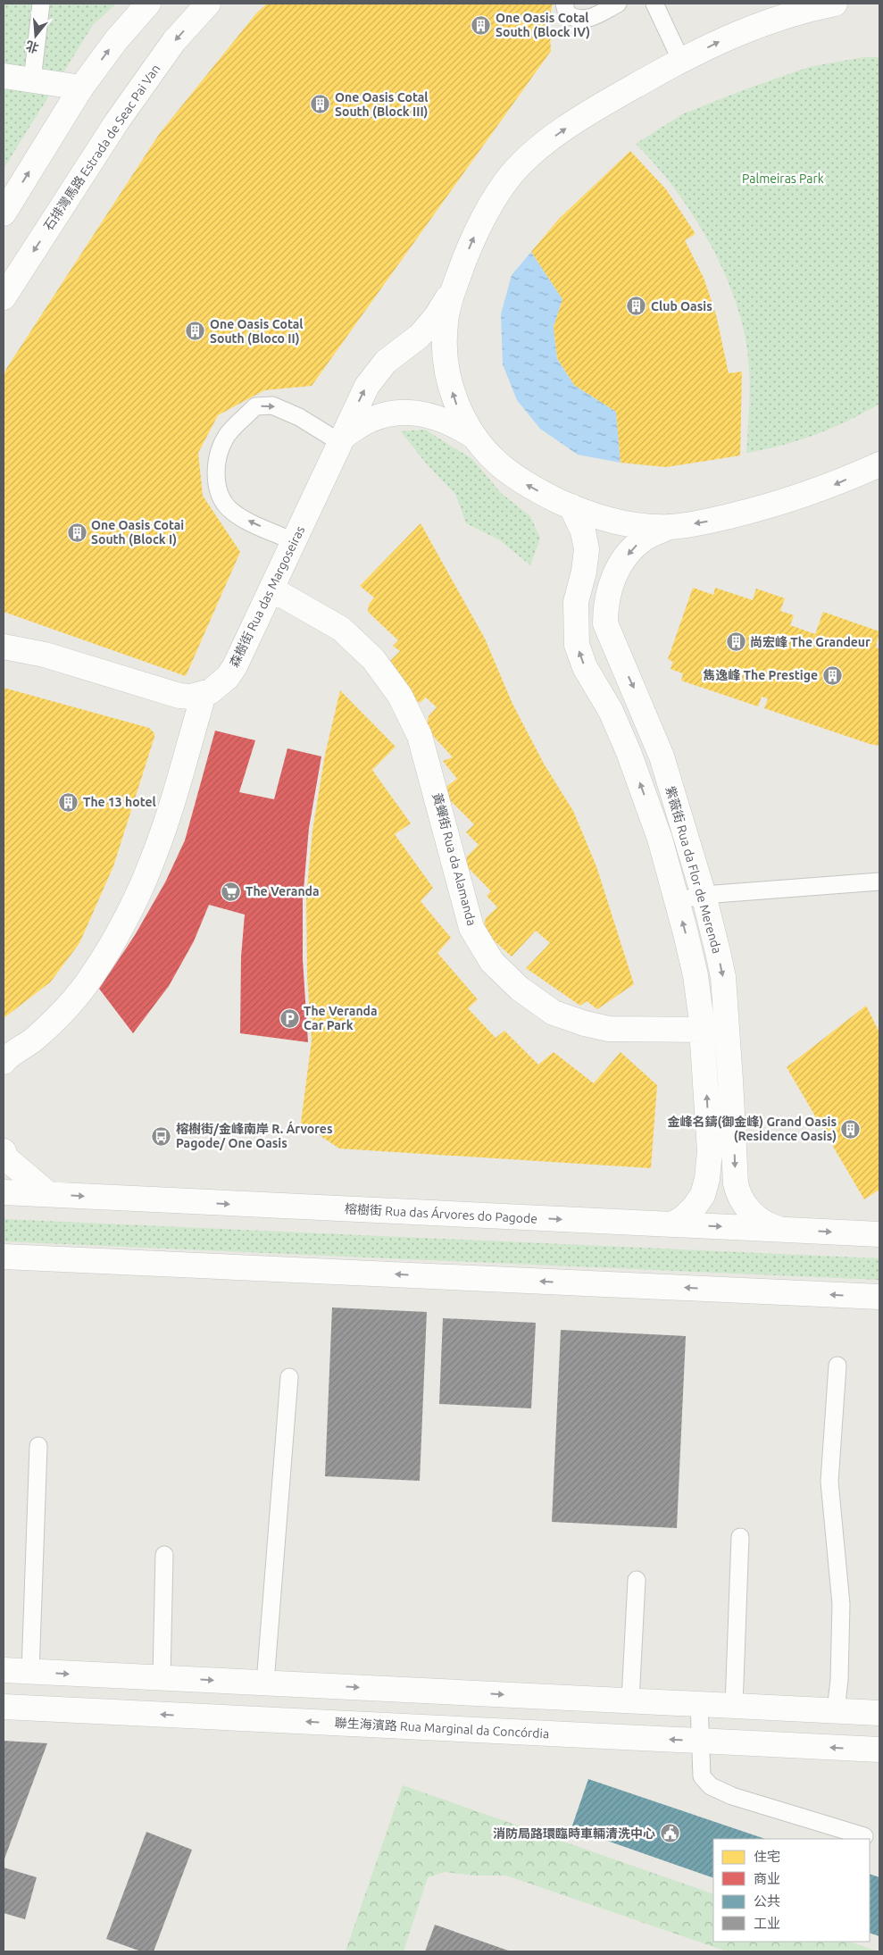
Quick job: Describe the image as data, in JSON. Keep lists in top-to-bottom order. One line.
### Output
{"streets":{"street":["石排灣馬路 Estrada de Seac Pai Van","森樹街 Rua das Margoseiras","黃蟬街 Rua da Alamanda","紫薇街 Rua da Flor de Merenda","榕樹街 Rua das Árvores do Pagode","聯生海濱路 Rua Marginal da Concórdia"]},"crossings":[["森樹街 Rua das Margoseiras","黃蟬街 Rua da Alamanda"],["黃蟬街 Rua da Alamanda","紫薇街 Rua da Flor de Merenda"],["紫薇街 Rua da Flor de Merenda","榕樹街 Rua das Árvores do Pagode"]],"one_way":["森樹街 Rua das Margoseiras"],"parks":["Palmeiras Park"],"places":{"building":["One Oasis Cotal South (Block IV)","One Oasis Cotal South (Block III)","Club Oasis","One Oasis Cotal South (Bloco II)","One Oasis Cotai South (Block I)","尚宏峰 The Grandeur","雋逸峰 The Prestige","The 13 hotel","金峰名鑄(御金峰) Grand Oasis (Residence Oasis)"],"supermarket":["The Veranda"],"parking":["The Veranda Car Park"],"bus stop":["榕樹街/金峰南岸 R. Árvores Pagode/ One Oasis"],"public building":["消防局路環臨時車輛清洗中心"]},"legend":["住宅","商业","公共","工业"],"north":"bottom"}
